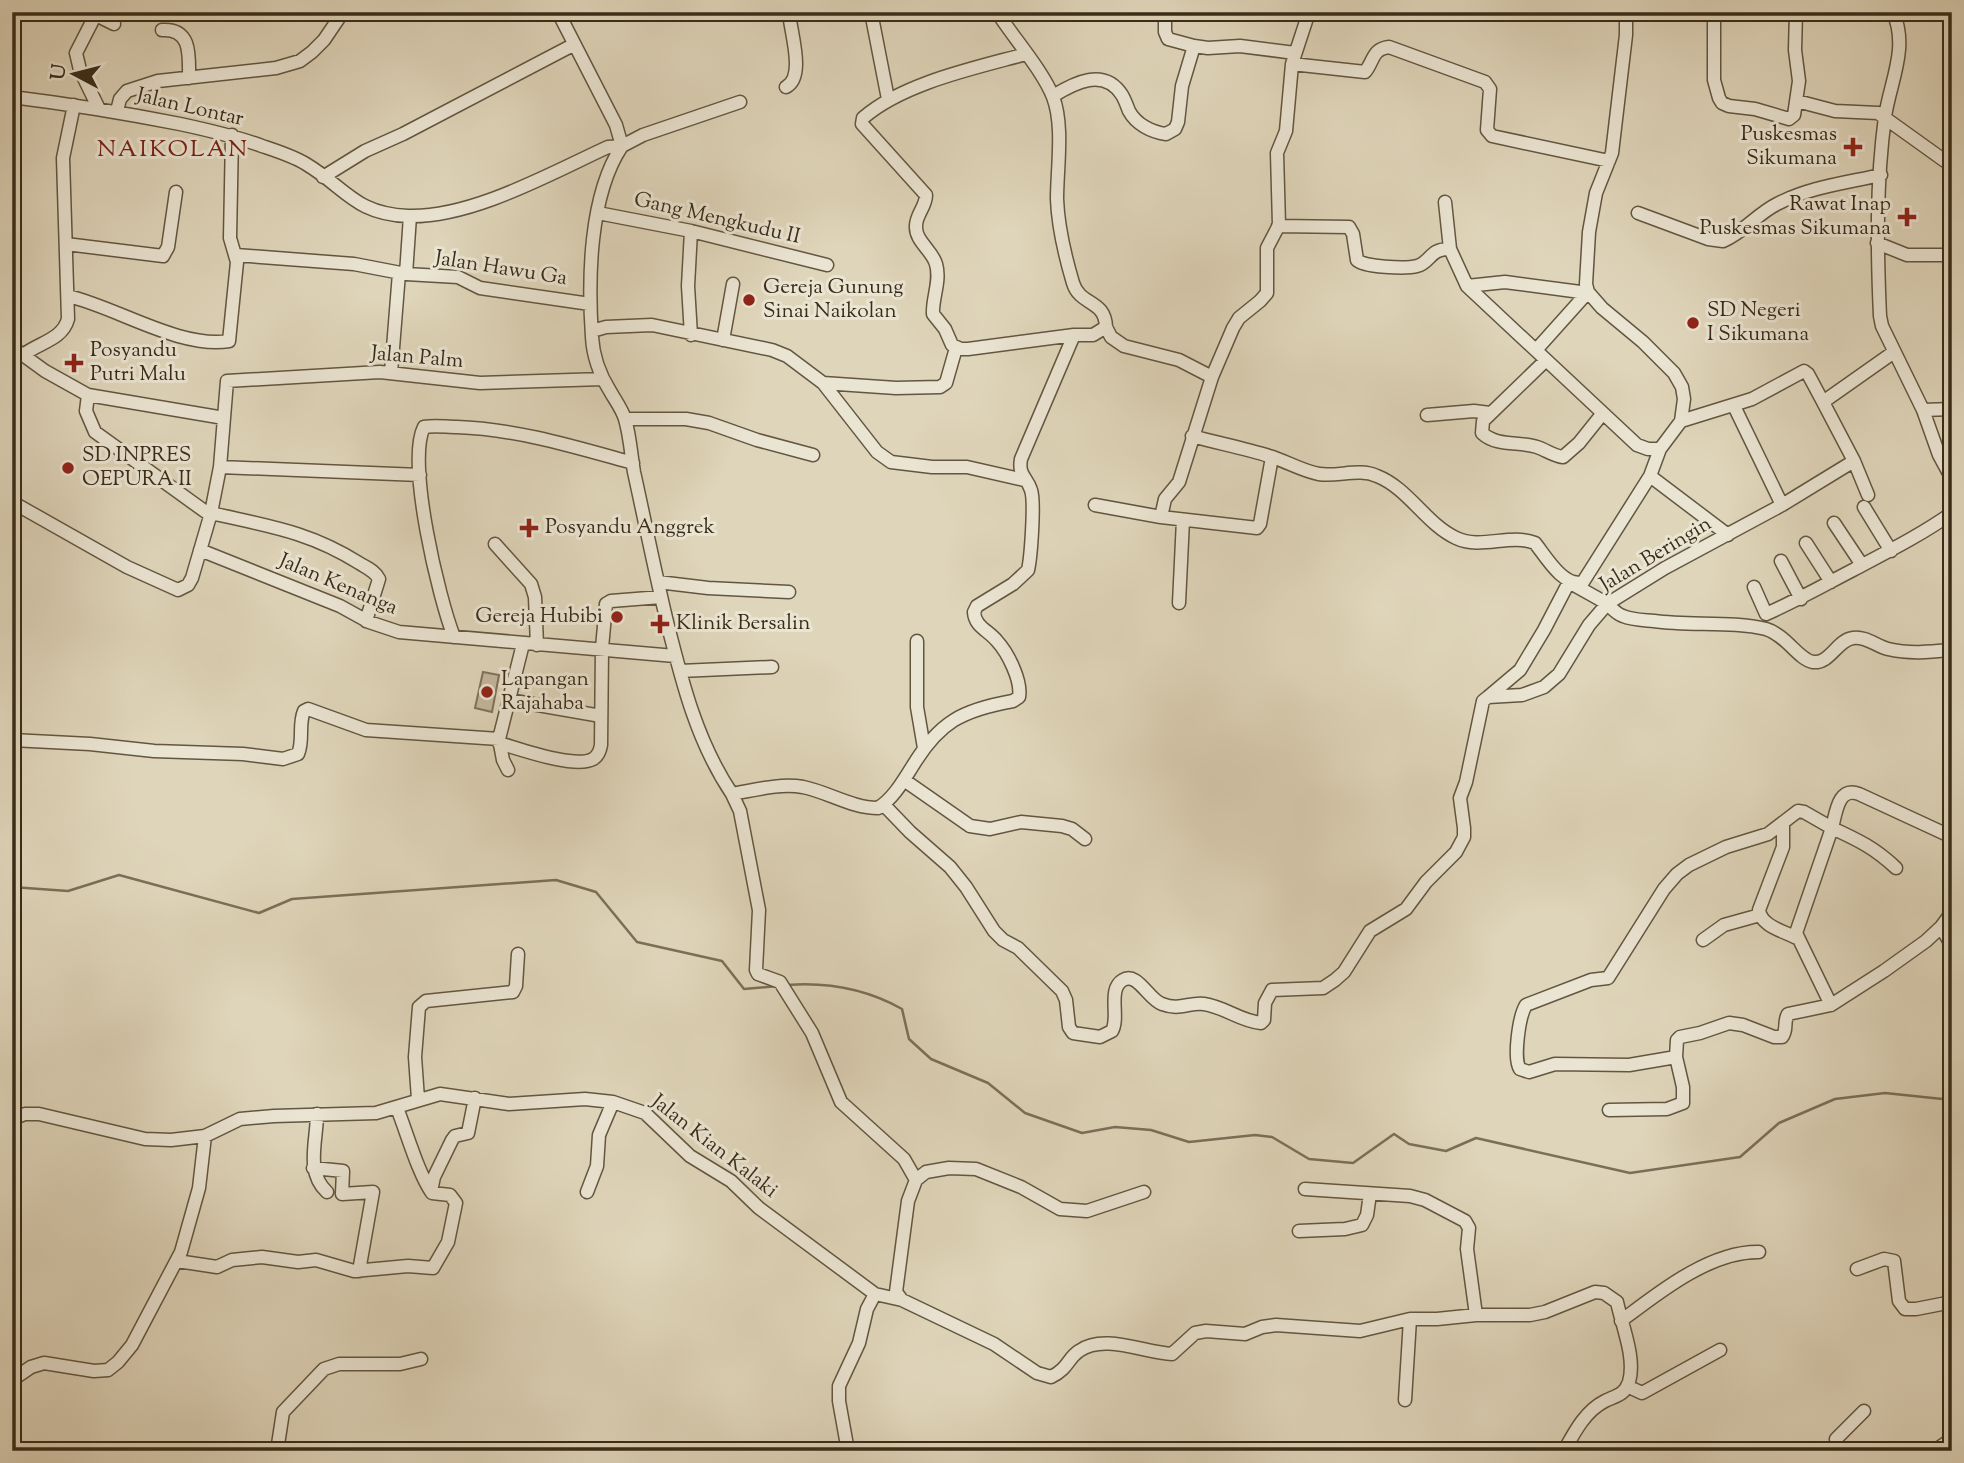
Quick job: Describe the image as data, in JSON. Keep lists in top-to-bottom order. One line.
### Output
{"streets":{"street":["Jalan Lontar","Gang Mengkudu II","Jalan Hawu Ga","Jalan Palm","Jalan Beringin","Jalan Kenanga","Jalan Kian Kalaki"]},"districts":["NAIKOLAN"],"places":{"health":["Puskesmas Sikumana","Rawat Inap Puskesmas Sikumana","Posyandu Putri Malu","Posyandu Anggrek","Klinik Bersalin"],"other":["Gereja Gunung Sinai Naikolan","SD Negeri I Sikumana","SD INPRES OEPURA II","Gereja Hubibi","Lapangan Rajahaba"]},"north":"left"}
